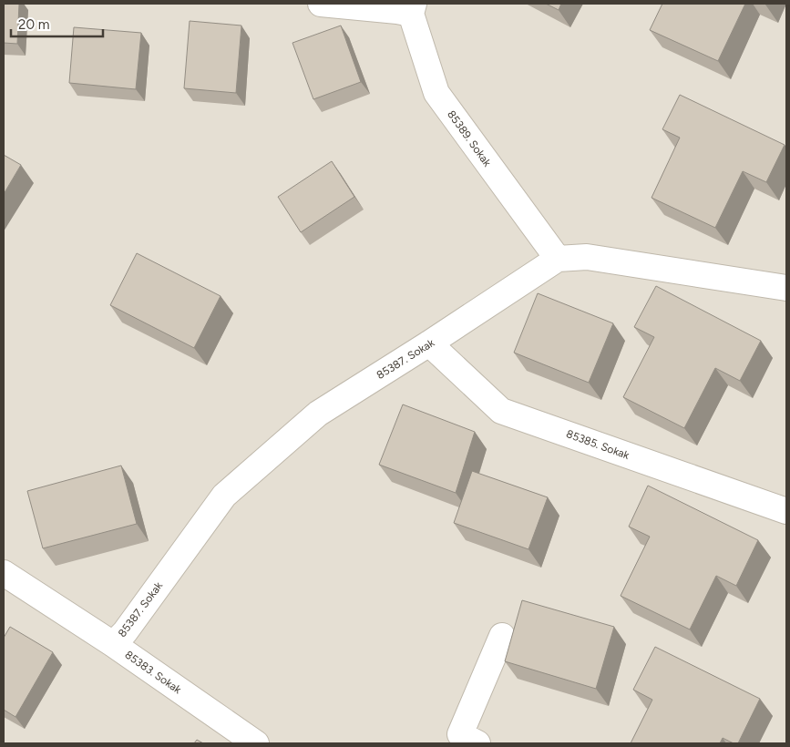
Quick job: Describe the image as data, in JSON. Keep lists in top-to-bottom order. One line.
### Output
{"streets":{"street":["85389. Sokak","85387. Sokak","85385. Sokak","85383. Sokak"]},"crossings":[["85389. Sokak","85387. Sokak"],["85387. Sokak","85385. Sokak"],["85387. Sokak","85383. Sokak"]],"scale_bar":"20 m"}
